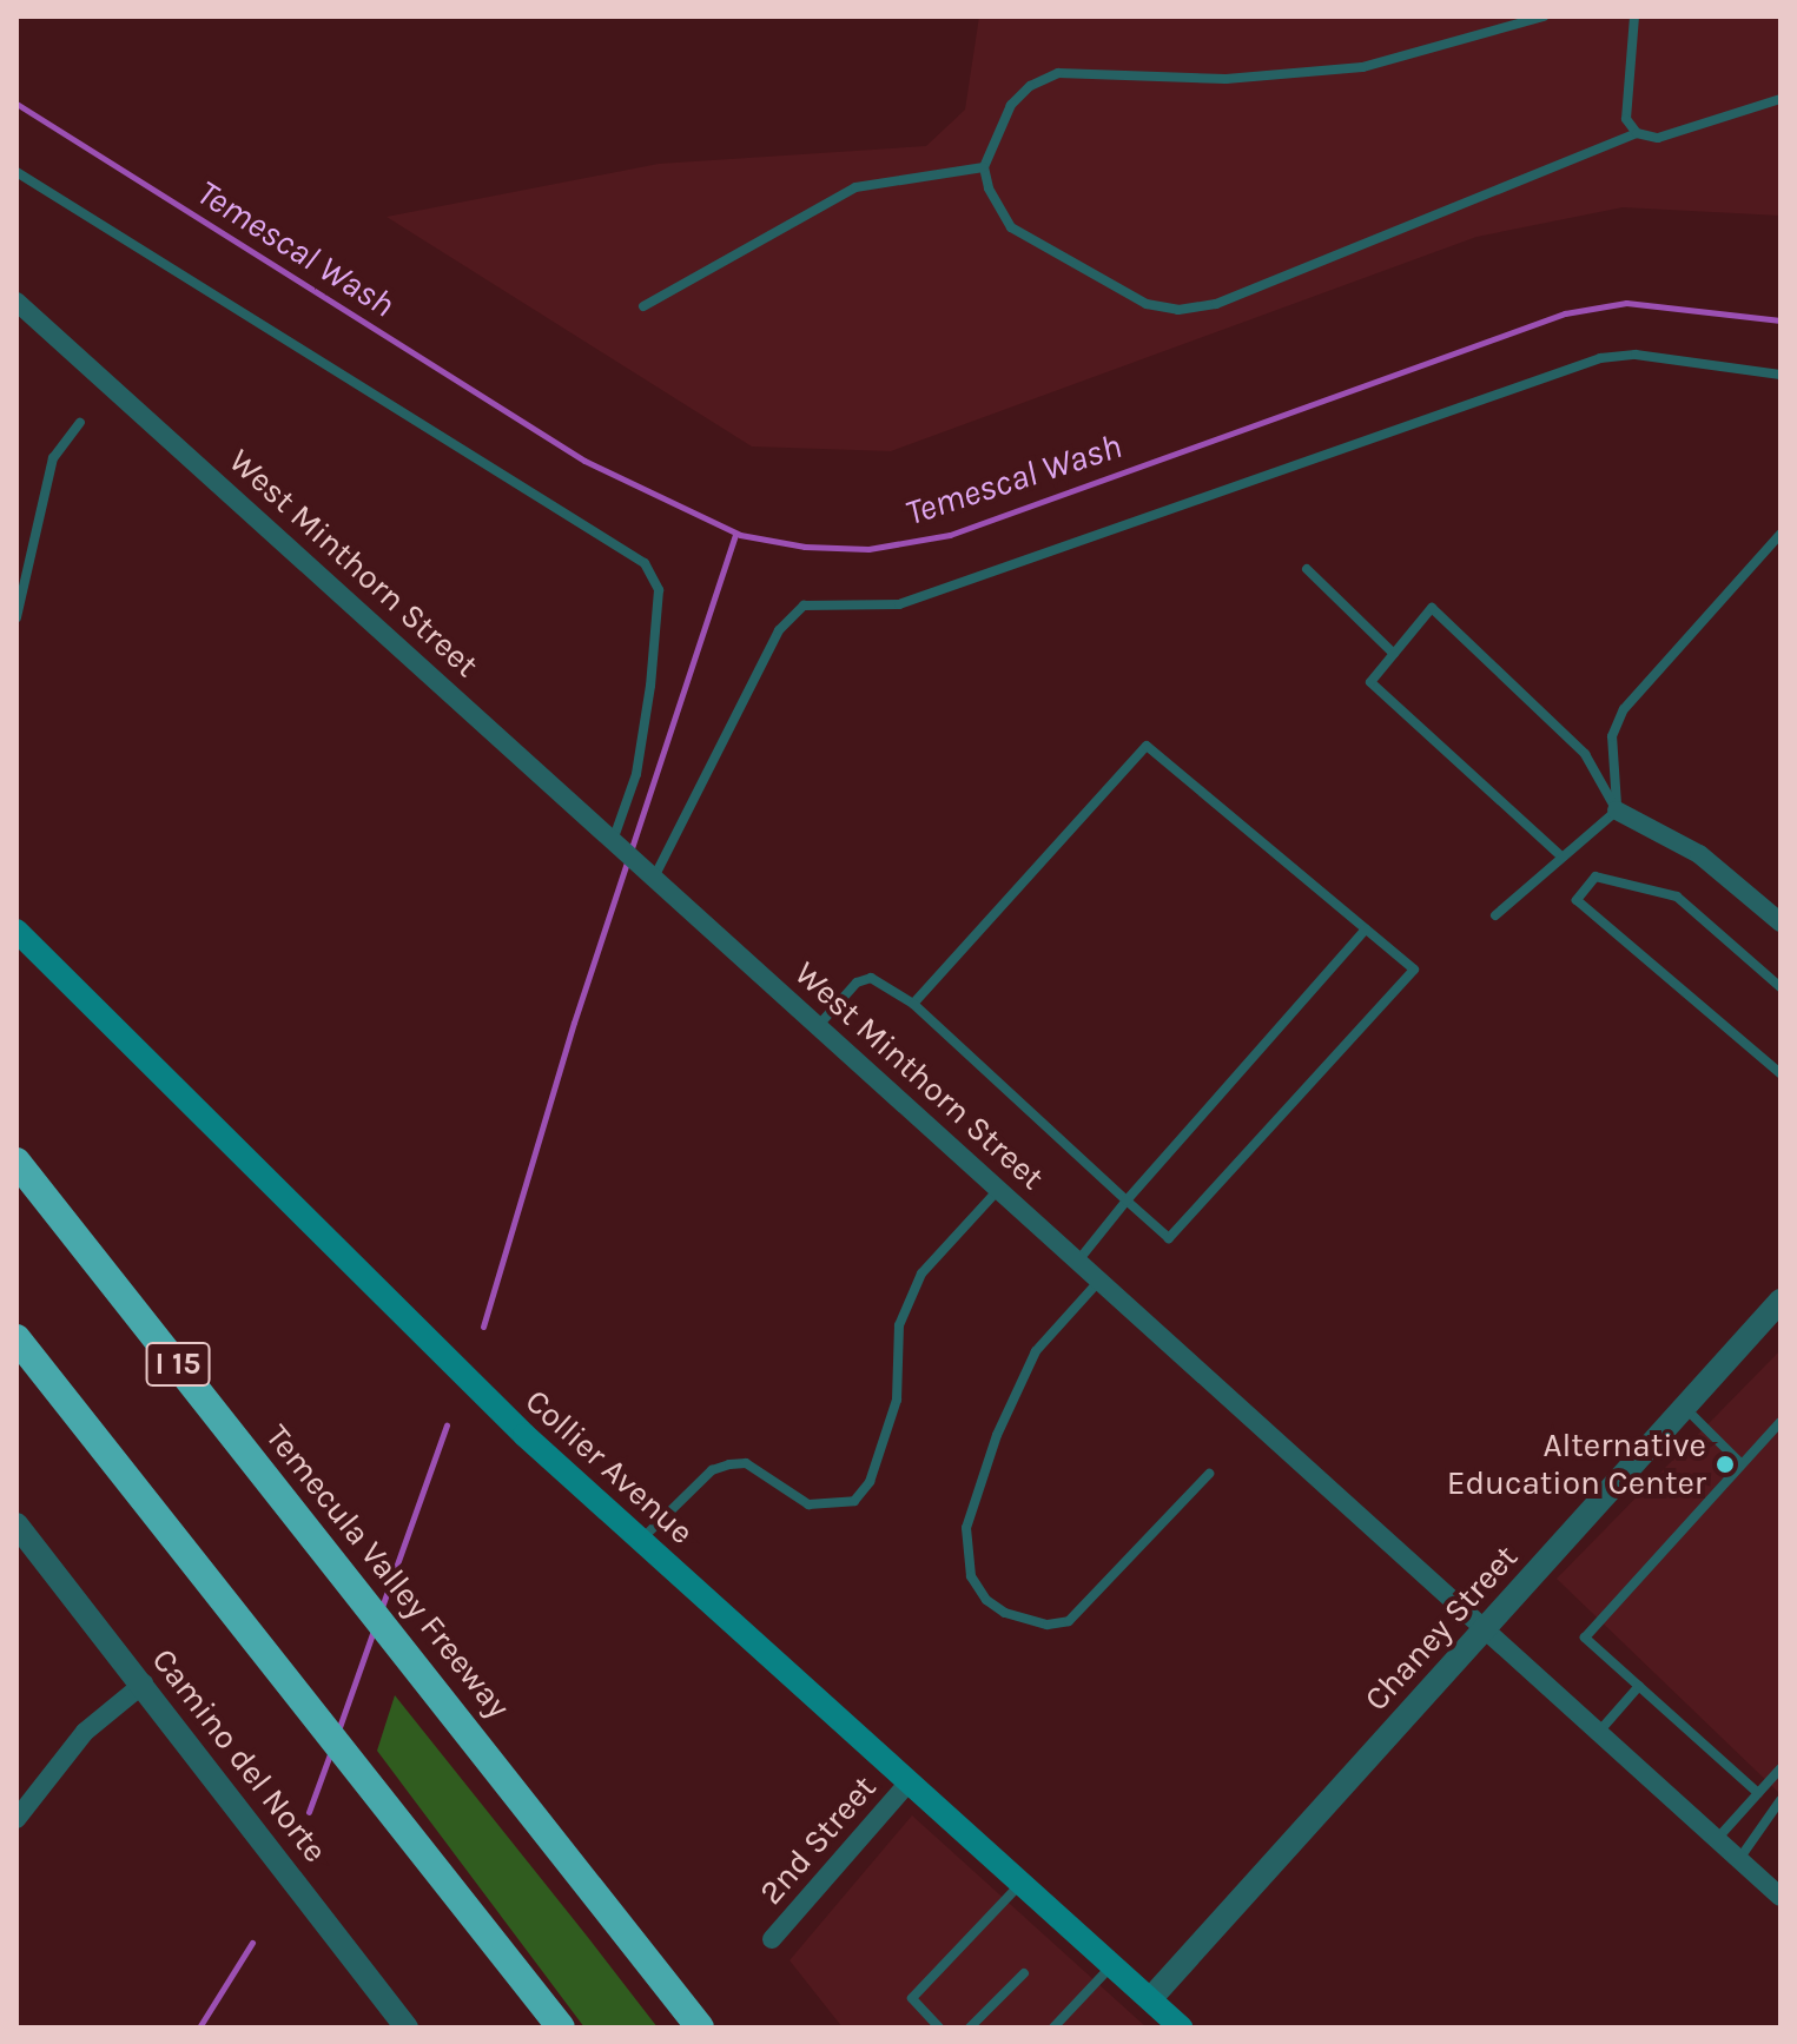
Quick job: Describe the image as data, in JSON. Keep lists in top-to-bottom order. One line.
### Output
{"streets":{"highway":["I 15","Temecula Valley Freeway"],"main road":["Collier Avenue"],"street":["West Minthorn Street","Chaney Street","Camino del Norte","2nd Street"]},"crossings":[["West Minthorn Street","Chaney Street"],["Collier Avenue","Chaney Street"],["Collier Avenue","2nd Street"]],"water":["Temescal Wash"],"places":["Alternative Education Center"]}
